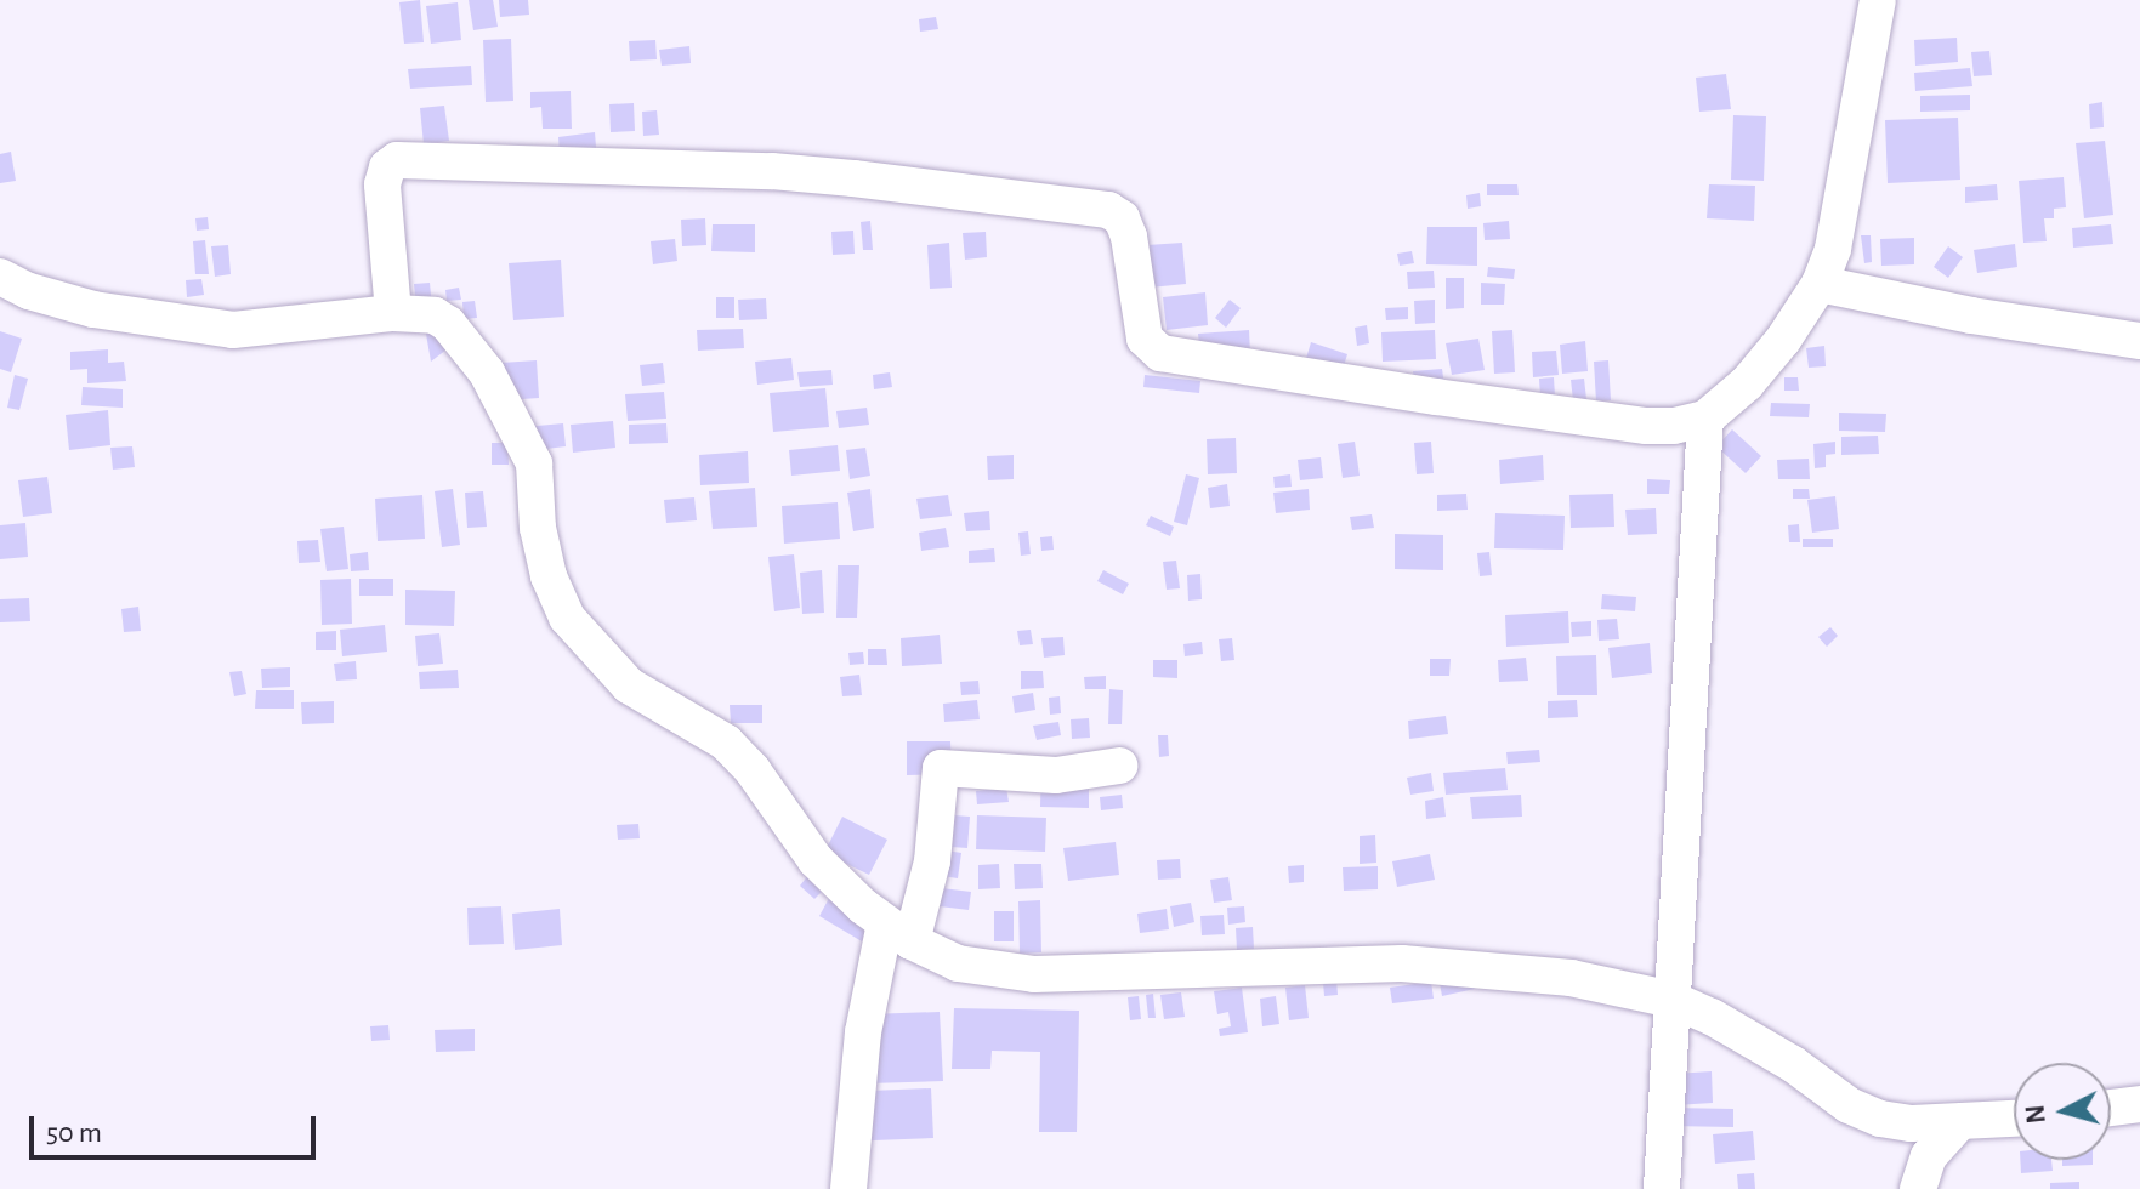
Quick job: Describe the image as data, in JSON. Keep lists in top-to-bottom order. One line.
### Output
{"scale_bar":"50 m","north":"left"}
